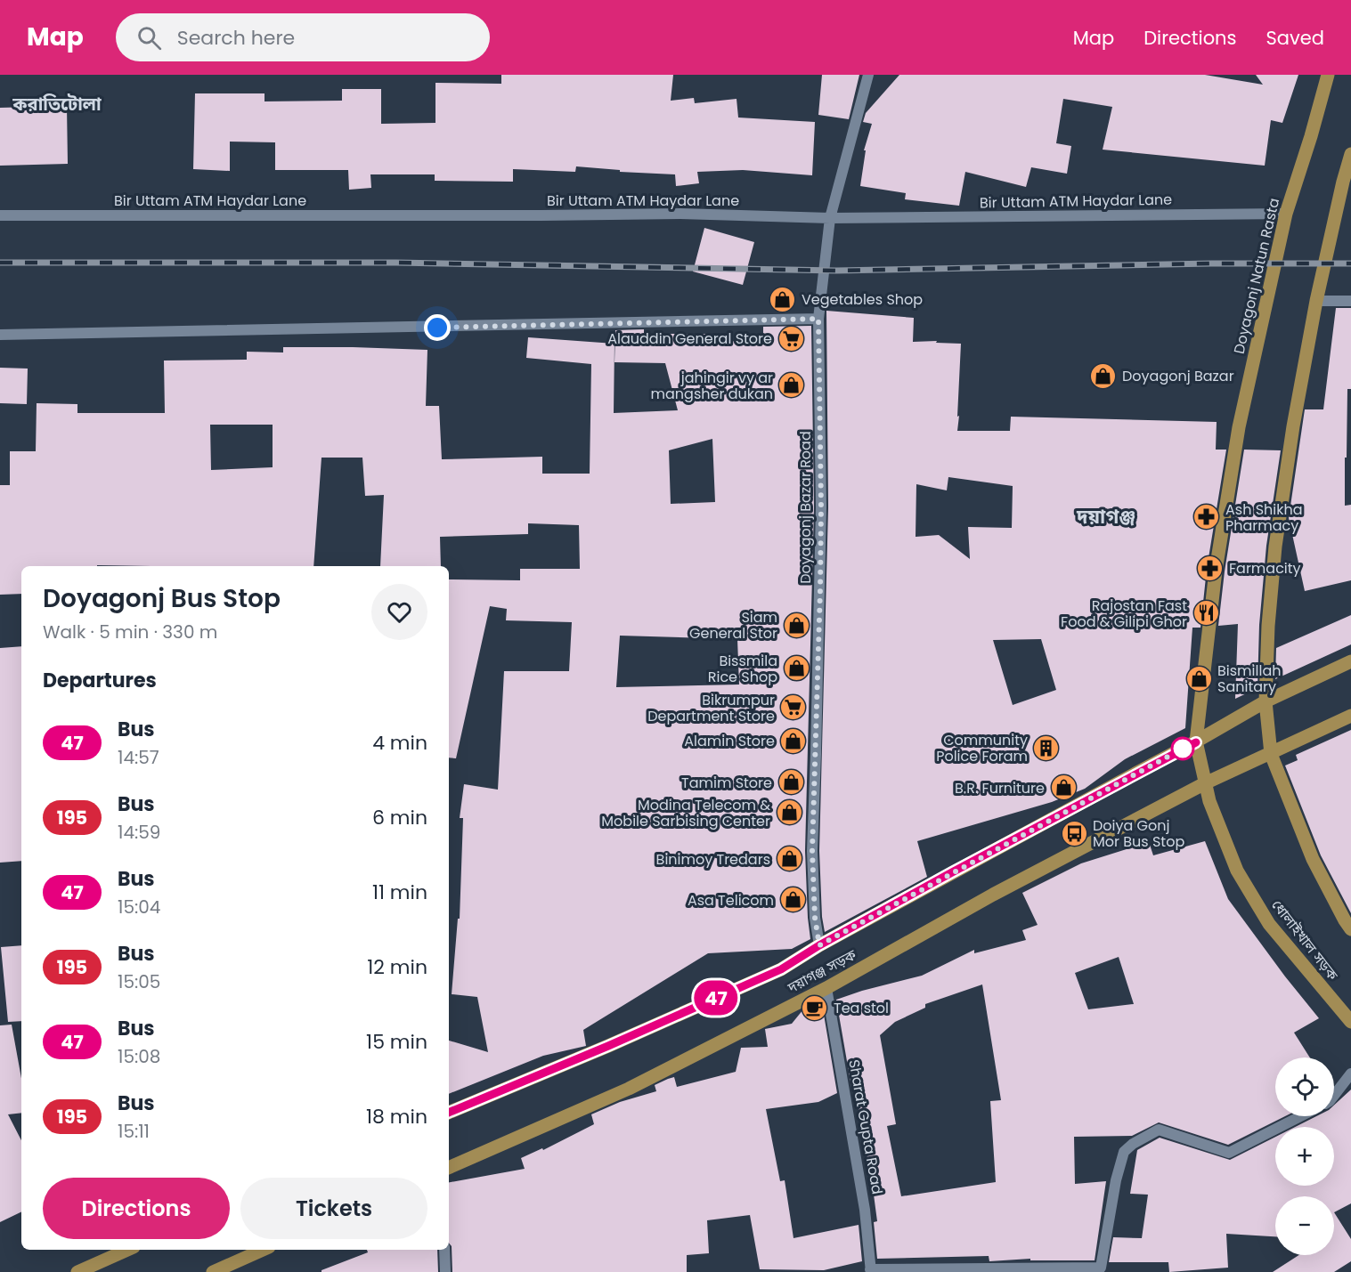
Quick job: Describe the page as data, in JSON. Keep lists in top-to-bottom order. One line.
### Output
{"streets":{"main road":["Doyagonj Natun Rasta","ধোলাইখাল সড়ক","দয়াগঞ্জ সড়ক"],"street":["Bir Uttam ATM Haydar Lane","Doyagonj Bazar Road","Sharat Gupta Road"]},"crossings":[["Bir Uttam ATM Haydar Lane","Doyagonj Natun Rasta"],["Bir Uttam ATM Haydar Lane","Doyagonj Bazar Road"],["Doyagonj Natun Rasta","ধোলাইখাল সড়ক"],["Doyagonj Natun Rasta","দয়াগঞ্জ সড়ক"],["Doyagonj Bazar Road","দয়াগঞ্জ সড়ক"],["ধোলাইখাল সড়ক","দয়াগঞ্জ সড়ক"],["দয়াগঞ্জ সড়ক","Sharat Gupta Road"]],"districts":["করাতিটোলা","দয়াগঞ্জ"],"places":{"shop":["Vegetables Shop","Doyagonj Bazar","jahingir vy ar mangsher dukan","Siam General Stor","Bissmila Rice Shop","Bismillah Sanitary","Alamin Store","Tamim Store","B.R. Furniture","Modina Telecom & Mobile Sarbising Center","Binimoy Tredars","Asa Telicom"],"supermarket":["Alauddin General Store","Bikrumpur Department Store"],"pharmacy":["Ash Shikha Pharmacy","Farmacity"],"restaurant":["Rajostan Fast Food & Gilipi Ghor"],"building":["Community Police Foram"],"bus stop":["Doiya Gonj Mor Bus Stop"],"cafe":["Tea stol"]},"lines":["bus line 47"],"page":{"header":"Map","search":"Search here","nav":["Map","Directions","Saved"],"on_map":"47","heading":[["Doyagonj Bus Stop","Walk · 5 min · 330 m"],"Departures"],"list":[{"mark":"47","name":"Bus","note":"14:57","value":"4 min"},{"mark":"195","name":"Bus","note":"14:59","value":"6 min"},{"mark":"47","name":"Bus","note":"15:04","value":"11 min"},{"mark":"195","name":"Bus","note":"15:05","value":"12 min"},{"mark":"47","name":"Bus","note":"15:08","value":"15 min"},{"mark":"195","name":"Bus","note":"15:11","value":"18 min"}],"map_buttons":["+","−"],"buttons":["Directions","Tickets"]}}
